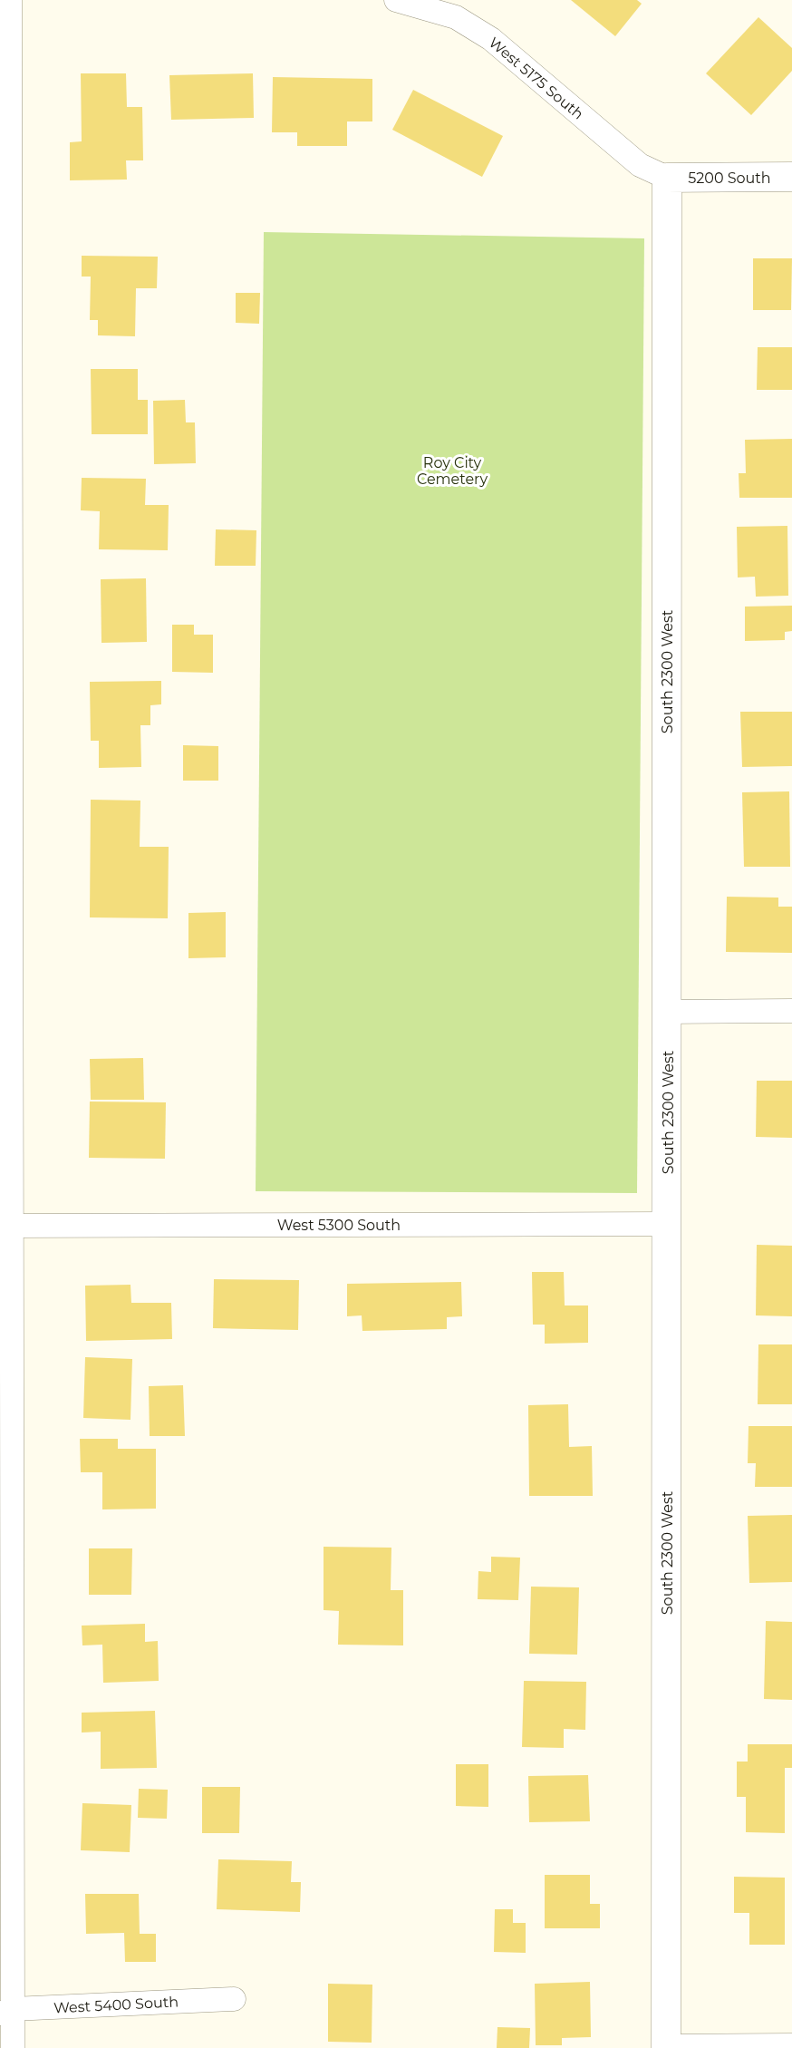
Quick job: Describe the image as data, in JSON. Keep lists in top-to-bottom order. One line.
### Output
{"streets":{"street":["West 5175 South","5200 South","South 2300 West","West 5300 South","West 5400 South"]},"crossings":[["West 5175 South","5200 South"],["West 5175 South","South 2300 West"],["5200 South","South 2300 West"],["South 2300 West","West 5300 South"]],"parks":["Roy City Cemetery"]}
